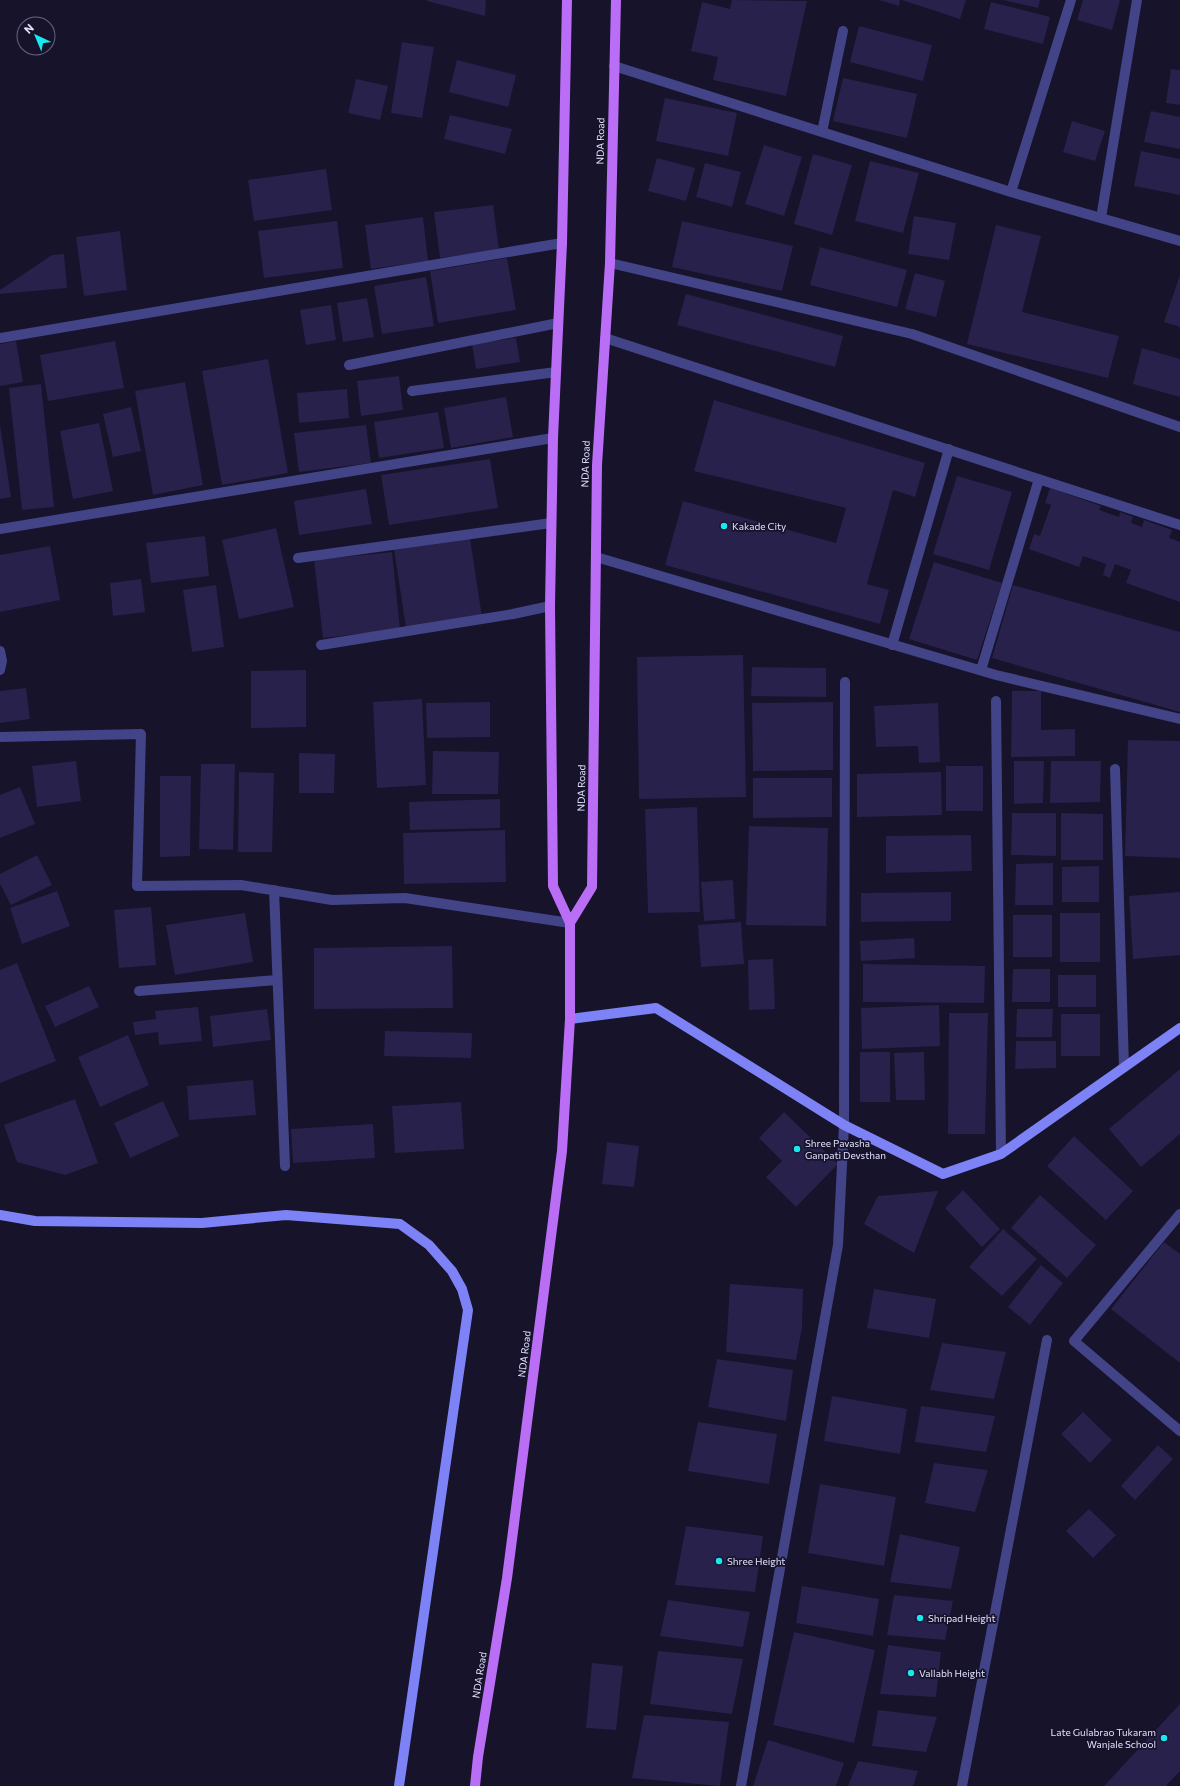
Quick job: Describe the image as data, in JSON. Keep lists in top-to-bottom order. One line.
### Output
{"streets":{"main road":["NDA Road"]},"places":["Kakade City","Shree Pavasha Ganpati Devsthan","Shree Height","Shripad Height","Vallabh Height","Late Gulabrao Tukaram Wanjale School"],"north":"top left"}
